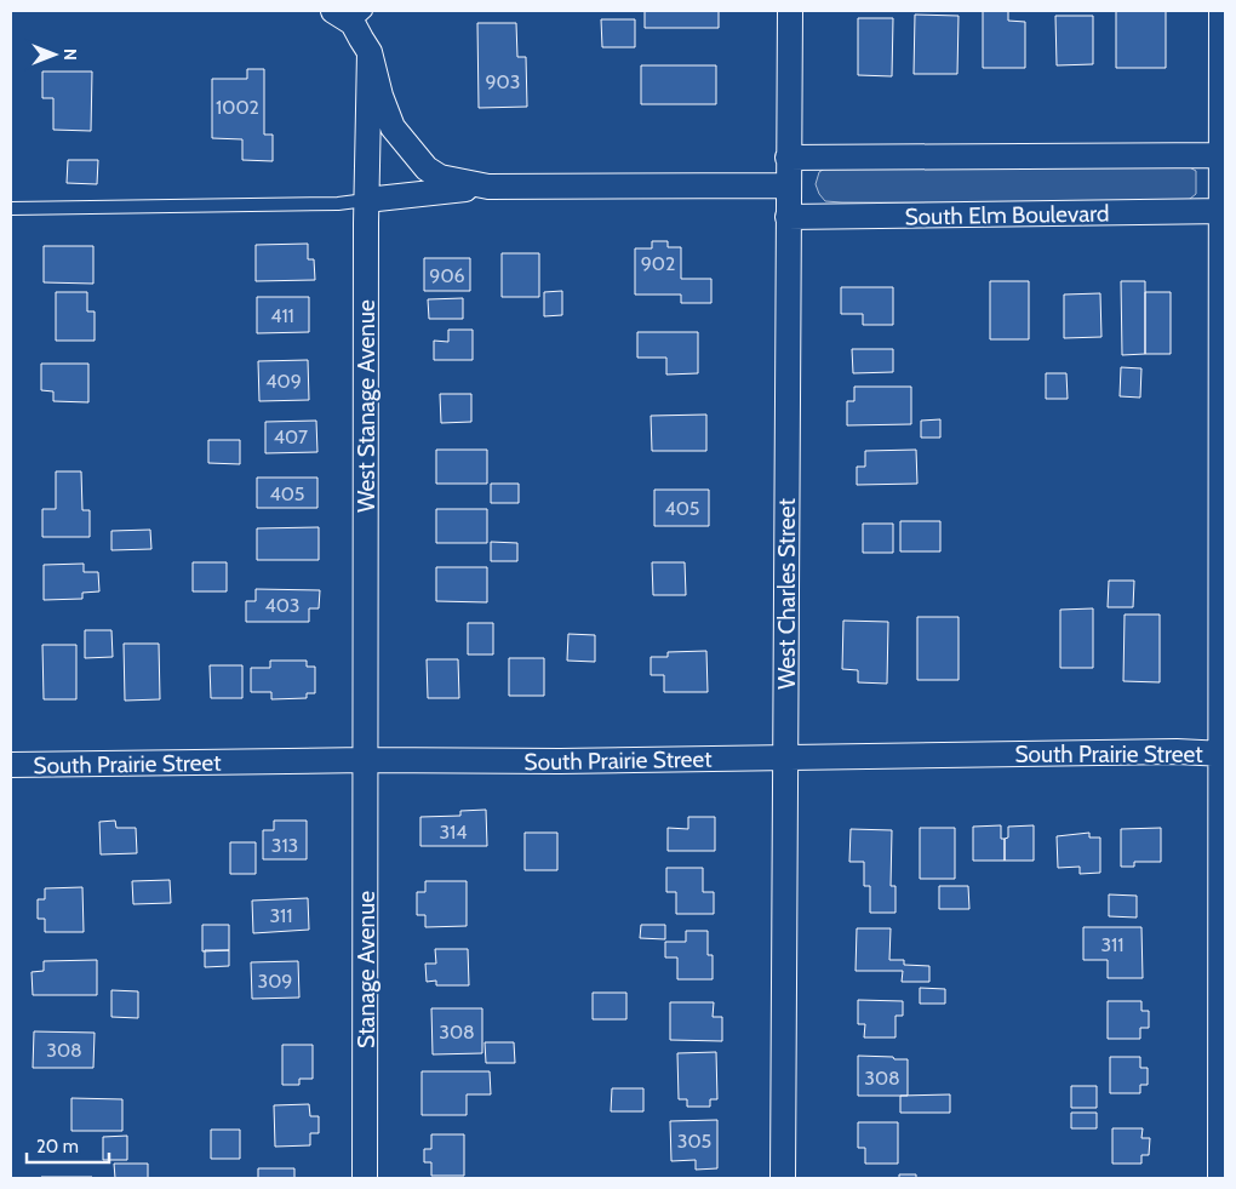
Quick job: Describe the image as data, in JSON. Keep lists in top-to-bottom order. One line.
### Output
{"streets":{"street":["South Elm Boulevard","West Stanage Avenue","West Charles Street","South Prairie Street","Stanage Avenue"]},"crossings":[["South Elm Boulevard","West Charles Street"],["West Stanage Avenue","South Prairie Street"],["West Stanage Avenue","Stanage Avenue"],["West Charles Street","South Prairie Street"],["South Prairie Street","Stanage Avenue"]],"house_numbers":["903","1002","902","906","411","409","407","405","405","403","314","313","311","311","309","308","308","308","305"],"scale_bar":"20 m","north":"right"}
